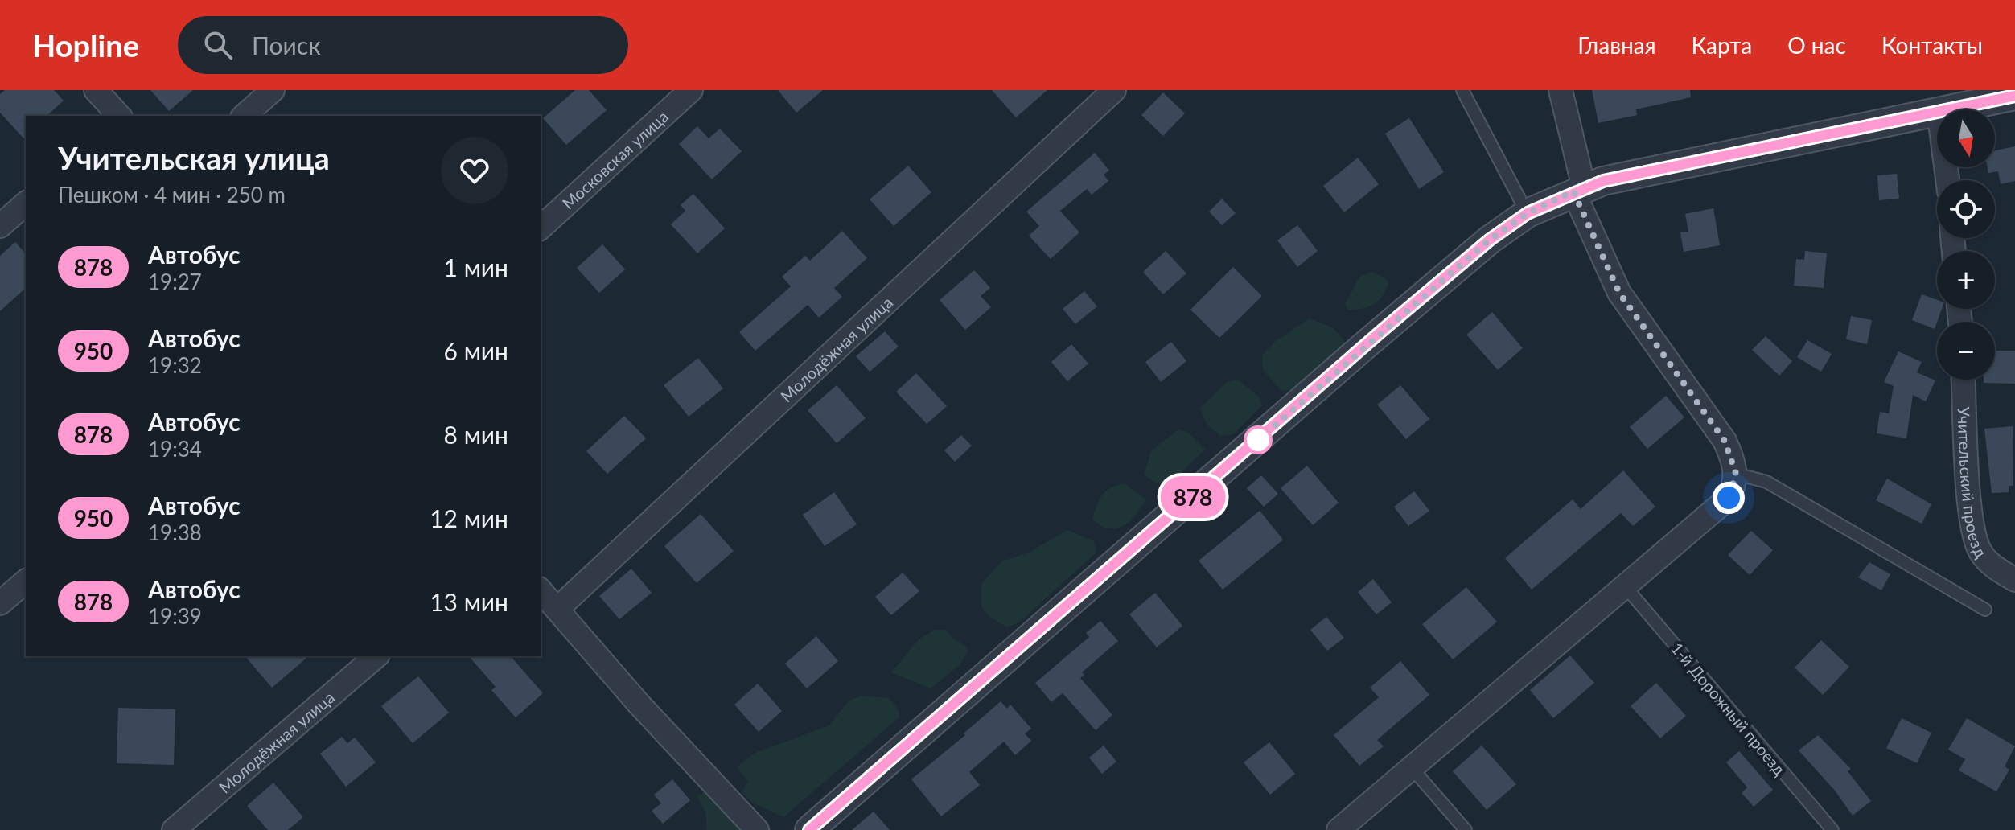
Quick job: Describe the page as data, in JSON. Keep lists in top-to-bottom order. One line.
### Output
{"streets":{"street":["Московская улица","Молодёжная улица","Учительский проезд"],"lane":["1-й Дорожный проезд"]},"lines":["bus line 878"],"north":"bottom","page":{"header":"Hopline","search":"Поиск","nav":["Главная","Карта","О нас","Контакты"],"on_map":"878","map_buttons":["+","−"],"heading":["Учительская улица","Пешком · 4 мин · 250 m"],"list":[{"mark":"878","name":"Автобус","note":"19:27","value":"1 мин"},{"mark":"950","name":"Автобус","note":"19:32","value":"6 мин"},{"mark":"878","name":"Автобус","note":"19:34","value":"8 мин"},{"mark":"950","name":"Автобус","note":"19:38","value":"12 мин"},{"mark":"878","name":"Автобус","note":"19:39","value":"13 мин"}]}}
